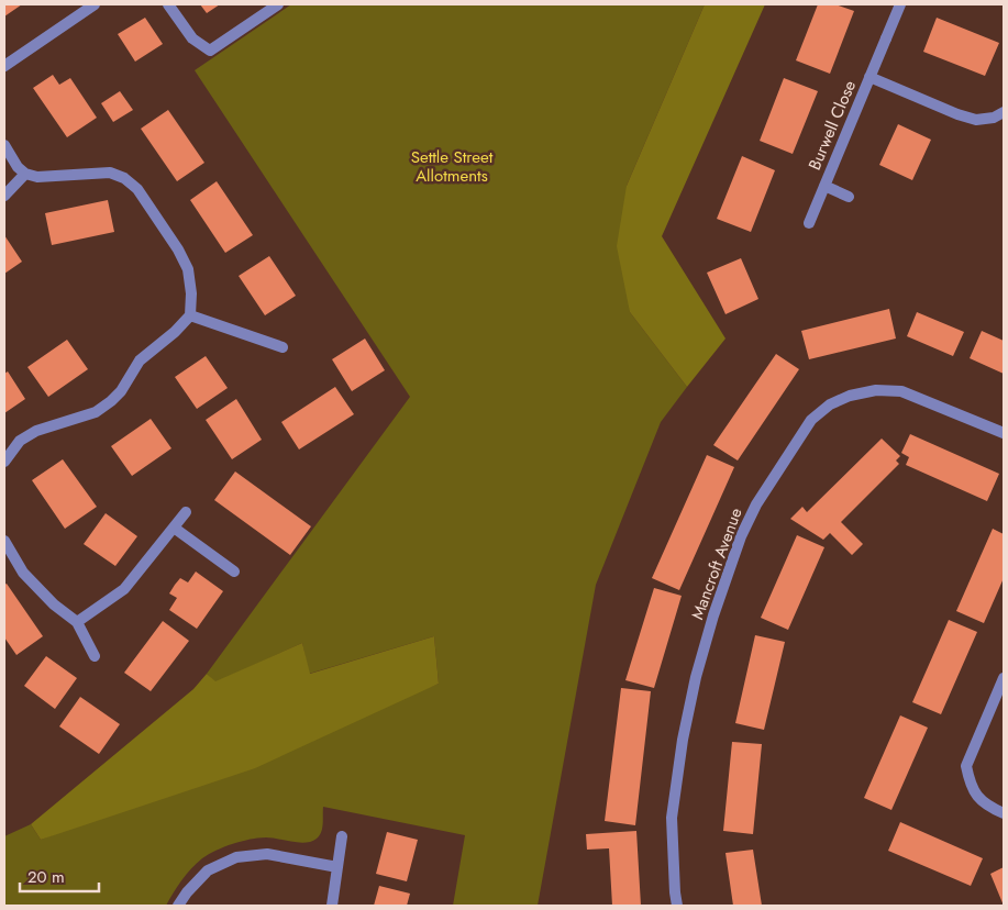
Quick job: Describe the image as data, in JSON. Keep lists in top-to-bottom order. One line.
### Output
{"streets":{"street":["Burwell Close","Mancroft Avenue"]},"parks":["Settle Street Allotments"],"scale_bar":"20 m"}
